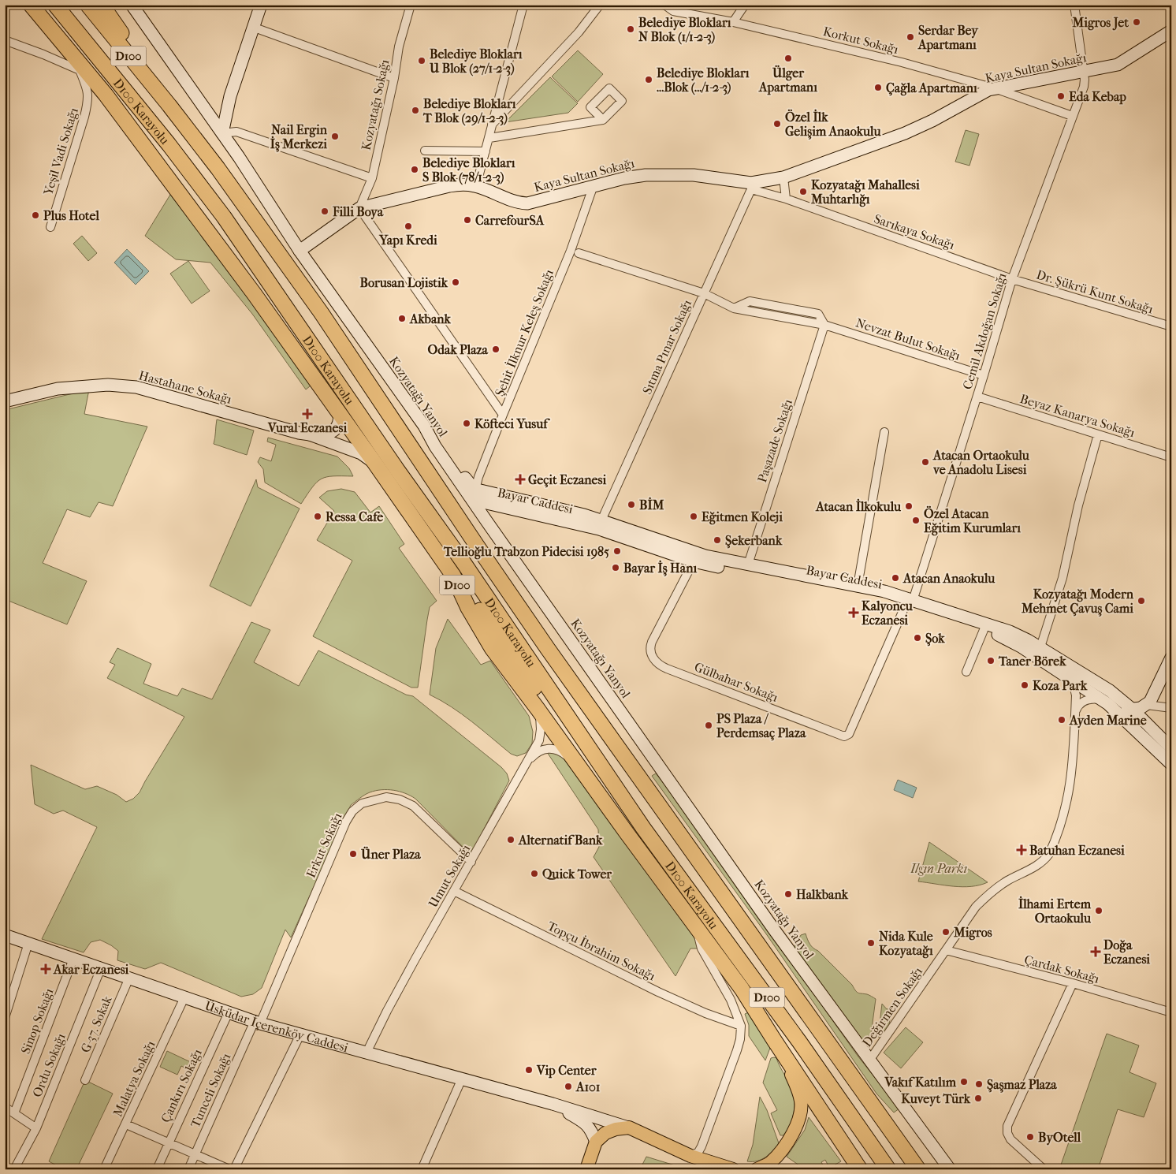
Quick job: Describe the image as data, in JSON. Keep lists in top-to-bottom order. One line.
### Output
{"streets":{"highway":["D100","D100 Karayolu"],"main road":["Kaya Sultan Sokağı","Hastahane Sokağı","Kozyatağı Yanyol","Bayar Caddesi","Üsküdar İçerenköy Caddesi"],"street":["Korkut Sokağı","Kozyatağı Sokağı","Yeşil Vadi Sokağı","Sarıkaya Sokağı","Dr. Şükrü Kunt Sokağı","Cemil Akdoğan Sokağı","Şehit İlknur Keleş Sokağı","Nevzat Bulut Sokağı","Sıtma Pınar Sokağı","Beyaz Kanarya Sokağı","Paşazade Sokağı","Gülbahar Sokağı","Erkut Sokağı","Umut Sokağı","Topçu İbrahim Sokağı","Çardak Sokağı","Değirmen Sokağı","Sinop Sokağı","G-37. Sokak","Ordu Sokağı","Malatya Sokağı","Çankırı Sokağı","Tunceli Sokağı"]},"crossings":[["Korkut Sokağı","Kaya Sultan Sokağı"],["Korkut Sokağı","Cemil Akdoğan Sokağı"],["D100","Yeşil Vadi Sokağı"],["D100","Hastahane Sokağı"],["D100","Umut Sokağı"],["Kaya Sultan Sokağı","Kozyatağı Sokağı"],["Kaya Sultan Sokağı","Sarıkaya Sokağı"],["Kaya Sultan Sokağı","Cemil Akdoğan Sokağı"],["Kaya Sultan Sokağı","Şehit İlknur Keleş Sokağı"],["Kaya Sultan Sokağı","Sıtma Pınar Sokağı"],["Kaya Sultan Sokağı","Kozyatağı Yanyol"],["Sarıkaya Sokağı","Dr. Şükrü Kunt Sokağı"],["Sarıkaya Sokağı","Cemil Akdoğan Sokağı"],["Sarıkaya Sokağı","Sıtma Pınar Sokağı"],["Dr. Şükrü Kunt Sokağı","Cemil Akdoğan Sokağı"],["Cemil Akdoğan Sokağı","Nevzat Bulut Sokağı"],["Cemil Akdoğan Sokağı","Beyaz Kanarya Sokağı"],["Cemil Akdoğan Sokağı","Bayar Caddesi"],["Cemil Akdoğan Sokağı","Gülbahar Sokağı"],["Şehit İlknur Keleş Sokağı","Kozyatağı Yanyol"],["Şehit İlknur Keleş Sokağı","Bayar Caddesi"],["Nevzat Bulut Sokağı","Sıtma Pınar Sokağı"],["Nevzat Bulut Sokağı","Paşazade Sokağı"],["Sıtma Pınar Sokağı","Bayar Caddesi"],["Kozyatağı Yanyol","Bayar Caddesi"],["Kozyatağı Yanyol","Değirmen Sokağı"],["Paşazade Sokağı","Bayar Caddesi"],["Bayar Caddesi","Gülbahar Sokağı"],["Bayar Caddesi","Değirmen Sokağı"],["Erkut Sokağı","Umut Sokağı"],["Erkut Sokağı","Üsküdar İçerenköy Caddesi"],["Erkut Sokağı","Tunceli Sokağı"],["Umut Sokağı","Topçu İbrahim Sokağı"],["Umut Sokağı","Üsküdar İçerenköy Caddesi"],["Çardak Sokağı","Değirmen Sokağı"],["Sinop Sokağı","Üsküdar İçerenköy Caddesi"],["G-37. Sokak","Üsküdar İçerenköy Caddesi"],["Üsküdar İçerenköy Caddesi","Ordu Sokağı"],["Üsküdar İçerenköy Caddesi","Malatya Sokağı"],["Üsküdar İçerenköy Caddesi","Çankırı Sokağı"],["Üsküdar İçerenköy Caddesi","Tunceli Sokağı"]],"parks":["Ilgın Parkı"],"places":{"other":["Migros Jet","Belediye Blokları N Blok (1/1-2-3)","Serdar Bey Apartmanı","Ülger Apartmanı","Belediye Blokları U Blok (27/1-2-3)","Belediye Blokları ...Blok (.../1-2-3)","Çağla Apartmanı","Eda Kebap","Belediye Blokları T Blok (29/1-2-3)","Özel İlk Gelişim Anaokulu","Nail Ergin İş Merkezi","Belediye Blokları S Blok (78/1-2-3)","Kozyatağı Mahallesi Muhtarlığı","Filli Boya","Plus Hotel","CarrefourSA","Yapı Kredi","Borusan Lojistik","Akbank","Odak Plaza","Köfteci Yusuf","Atacan Ortaokulu ve Anadolu Lisesi","BİM","Atacan İlkokulu","Ressa Cafe","Eğitmen Koleji","Özel Atacan Eğitim Kurumları","Şekerbank","Tellioğlu Trabzon Pidecisi 1985","Bayar İş Hanı","Atacan Anaokulu","Kozyatağı Modern Mehmet Çavuş Cami","Şok","Taner Börek","Koza Park","Ayden Marine","PS Plaza / Perdemsaç Plaza","Alternatif Bank","Üner Plaza","Quick Tower","Halkbank","İlhami Ertem Ortaokulu","Migros","Nida Kule Kozyatağı","Vip Center","Vakıf Katılım","Şaşmaz Plaza","A101","Kuveyt Türk","ByOtell"],"health":["Vural Eczanesi","Geçit Eczanesi","Kalyoncu Eczanesi","Batuhan Eczanesi","Doğa Eczanesi","Akar Eczanesi"]}}
